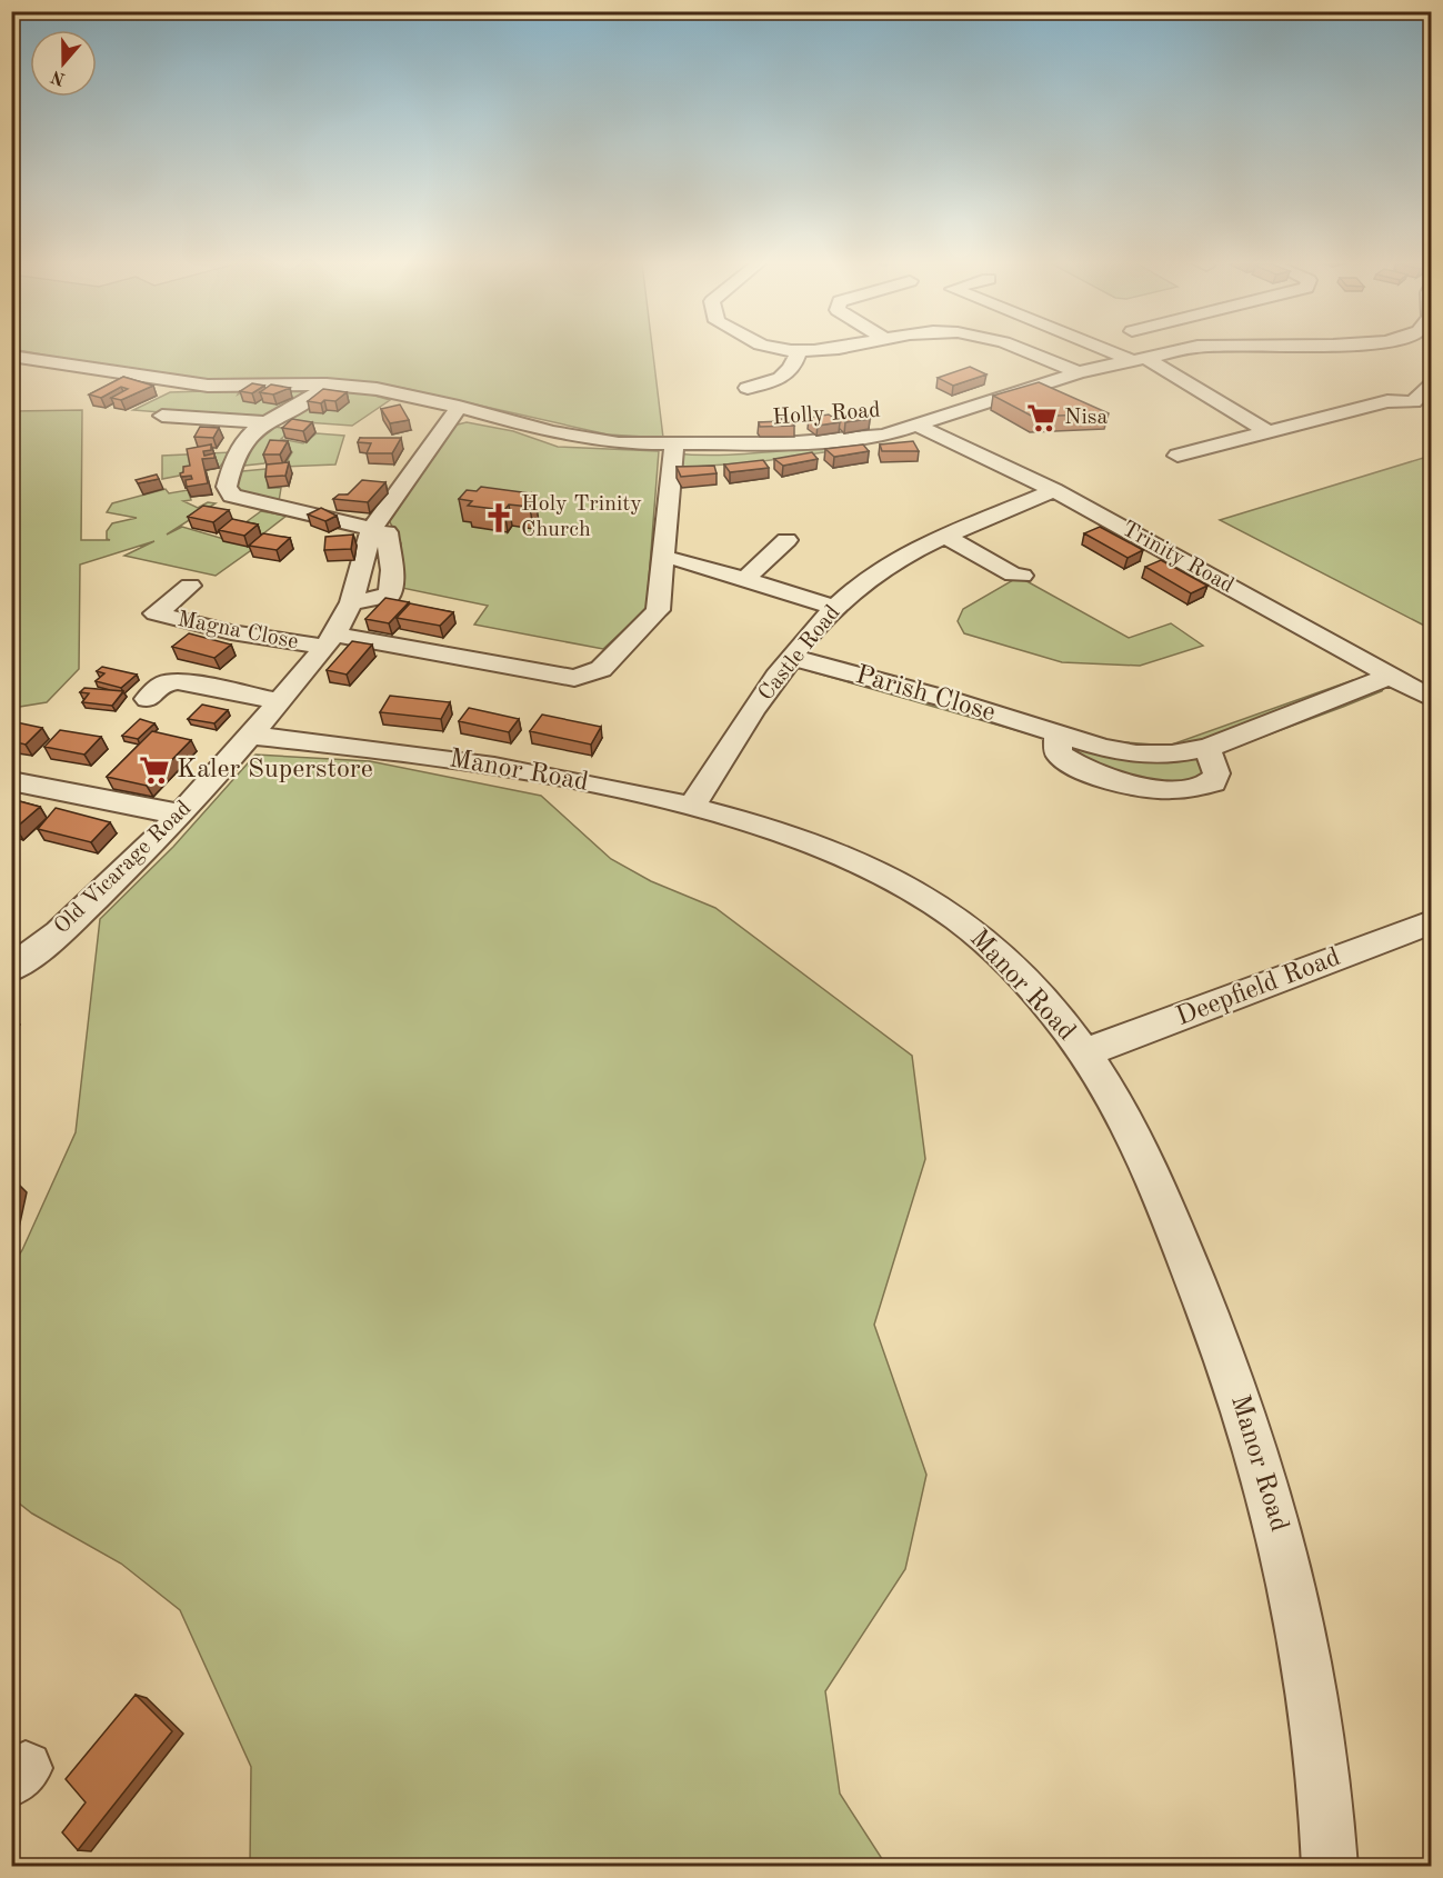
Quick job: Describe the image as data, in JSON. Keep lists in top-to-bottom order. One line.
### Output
{"streets":{"street":["Holly Road","Trinity Road","Magna Close","Castle Road","Parish Close","Manor Road","Old Vicarage Road","Deepfield Road"]},"crossings":[["Holly Road","Trinity Road"],["Holly Road","Old Vicarage Road"],["Trinity Road","Castle Road"],["Trinity Road","Parish Close"],["Magna Close","Old Vicarage Road"],["Castle Road","Parish Close"],["Castle Road","Manor Road"],["Manor Road","Old Vicarage Road"],["Manor Road","Deepfield Road"]],"places":{"supermarket":["Nisa","Kaler Superstore"],"church":["Holy Trinity Church"]},"north":"bottom"}
